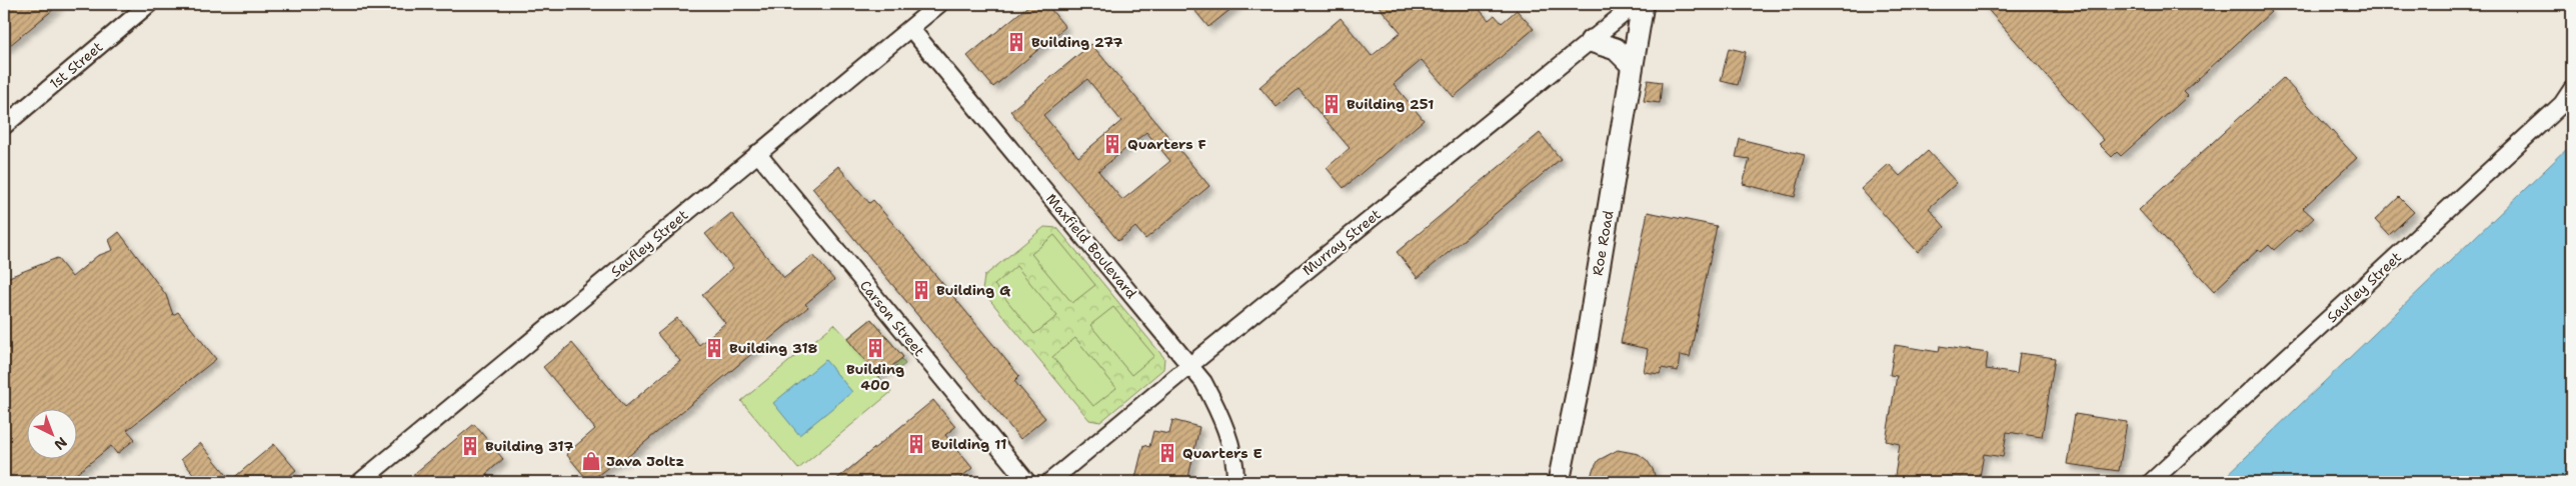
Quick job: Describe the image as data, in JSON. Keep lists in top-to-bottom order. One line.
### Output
{"streets":{"street":["1st Street","Murray Street","Saufley Street","Roe Road","Maxfield Boulevard","Carson Street"]},"crossings":[["Murray Street","Maxfield Boulevard"],["Saufley Street","Maxfield Boulevard"],["Saufley Street","Carson Street"]],"places":{"building":["Building 277","Building 251","Quarters F","Building G","Building 318","Building 400","Building 11","Building 317","Quarters E"],"shop":["Java Joltz"]},"north":"bottom right"}
